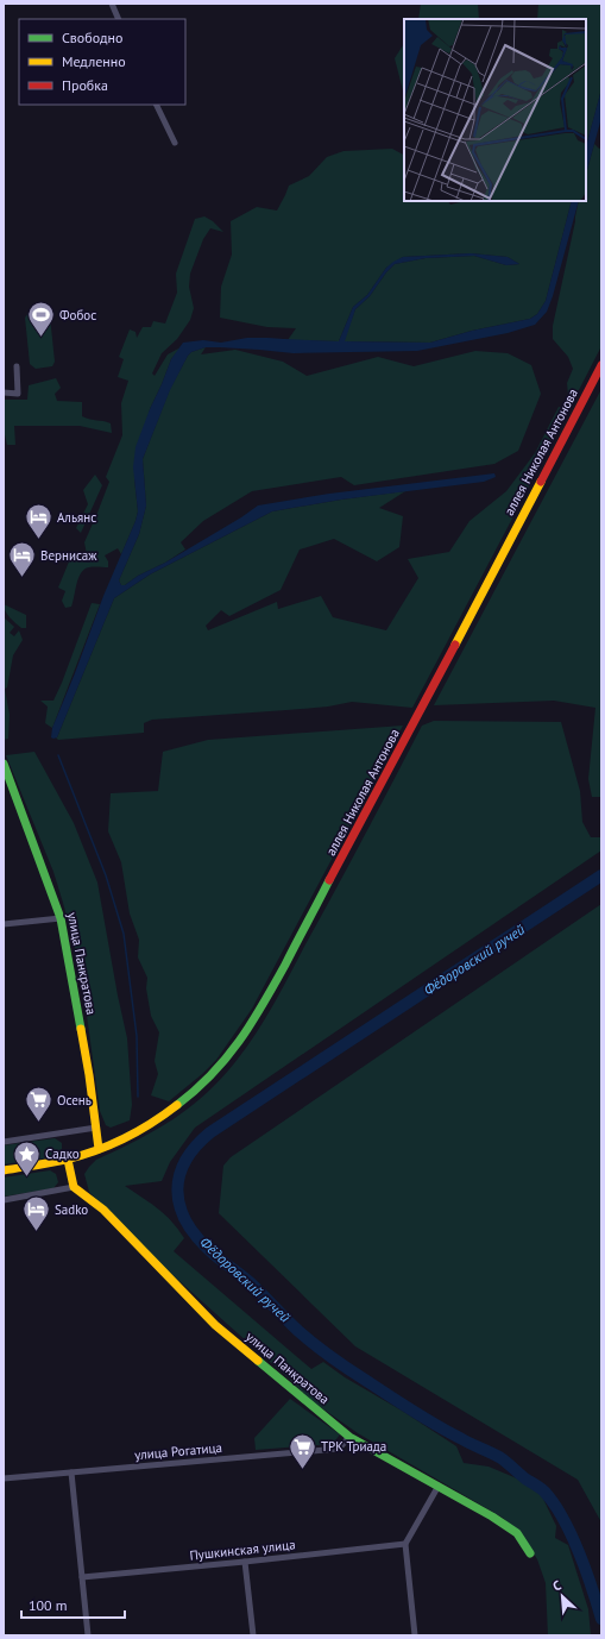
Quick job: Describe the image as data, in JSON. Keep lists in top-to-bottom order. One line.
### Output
{"streets":{"main road":["аллея Николая Антонова","улица Панкратова"],"street":["улица Рогатица","Пушкинская улица"]},"crossings":[["аллея Николая Антонова","улица Панкратова"],["улица Панкратова","улица Рогатица"]],"water":["Фёдоровский ручей"],"places":{"sports":["Фобос"],"hotel":["Альянс","Вернисаж","Sadko"],"supermarket":["Осень","ТРК Триада"],"place":["Садко"]},"legend":["Свободно","Медленно","Пробка"],"scale_bar":"100 m","north":"top left"}
